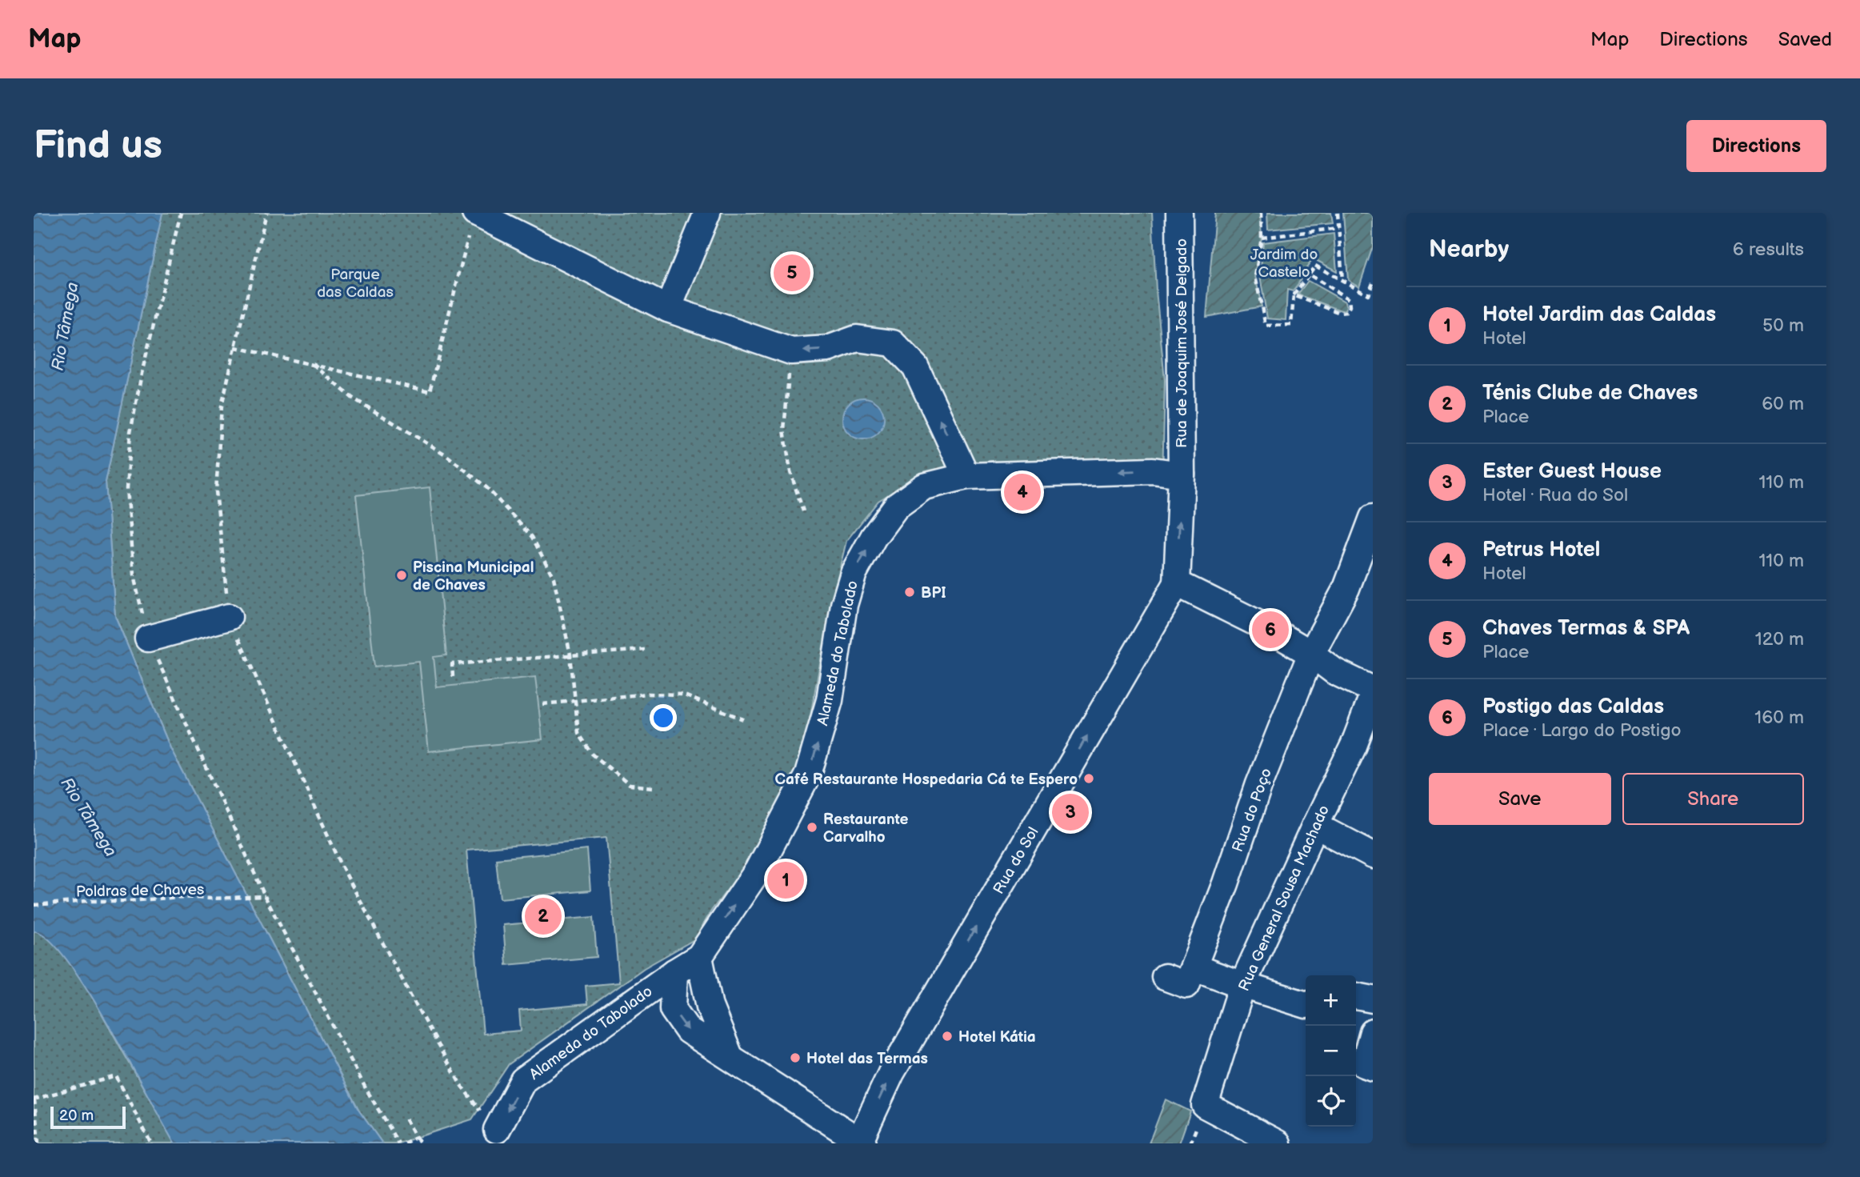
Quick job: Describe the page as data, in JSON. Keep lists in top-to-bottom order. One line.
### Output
{"streets":{"street":["Rua de Joaquim José Delgado","Alameda do Tabolado","Rua do Poço","Rua do Sol","Rua General Sousa Machado"],"path":["Poldras de Chaves"]},"crossings":[["Rua de Joaquim José Delgado","Alameda do Tabolado"],["Rua de Joaquim José Delgado","Rua do Sol"]],"one_way":["Rua do Sol"],"water":["Rio Tâmega"],"parks":["Jardim do Castelo","Parque das Caldas"],"places":["Piscina Municipal de Chaves","BPI","Café Restaurante Hospedaria Cá te Espero","Restaurante Carvalho","Hotel Kátia","Hotel das Termas"],"scale_bar":"20 m","page":{"header":"Map","nav":["Map","Directions","Saved"],"buttons":["Directions",["Save","Share"]],"title":"Find us","heading":["Nearby","6 results"],"pins":["5","4","6","3","1","2"],"list":[{"mark":"1","name":"Hotel Jardim das Caldas","note":"Hotel","value":"50 m"},{"mark":"2","name":"Ténis Clube de Chaves","note":"Place","value":"60 m"},{"mark":"3","name":"Ester Guest House","note":"Hotel · Rua do Sol","value":"110 m"},{"mark":"4","name":"Petrus Hotel","note":"Hotel","value":"110 m"},{"mark":"5","name":"Chaves Termas & SPA","note":"Place","value":"120 m"},{"mark":"6","name":"Postigo das Caldas","note":"Place · Largo do Postigo","value":"160 m"}],"map_buttons":["+","−"],"scale":"20 m"}}
